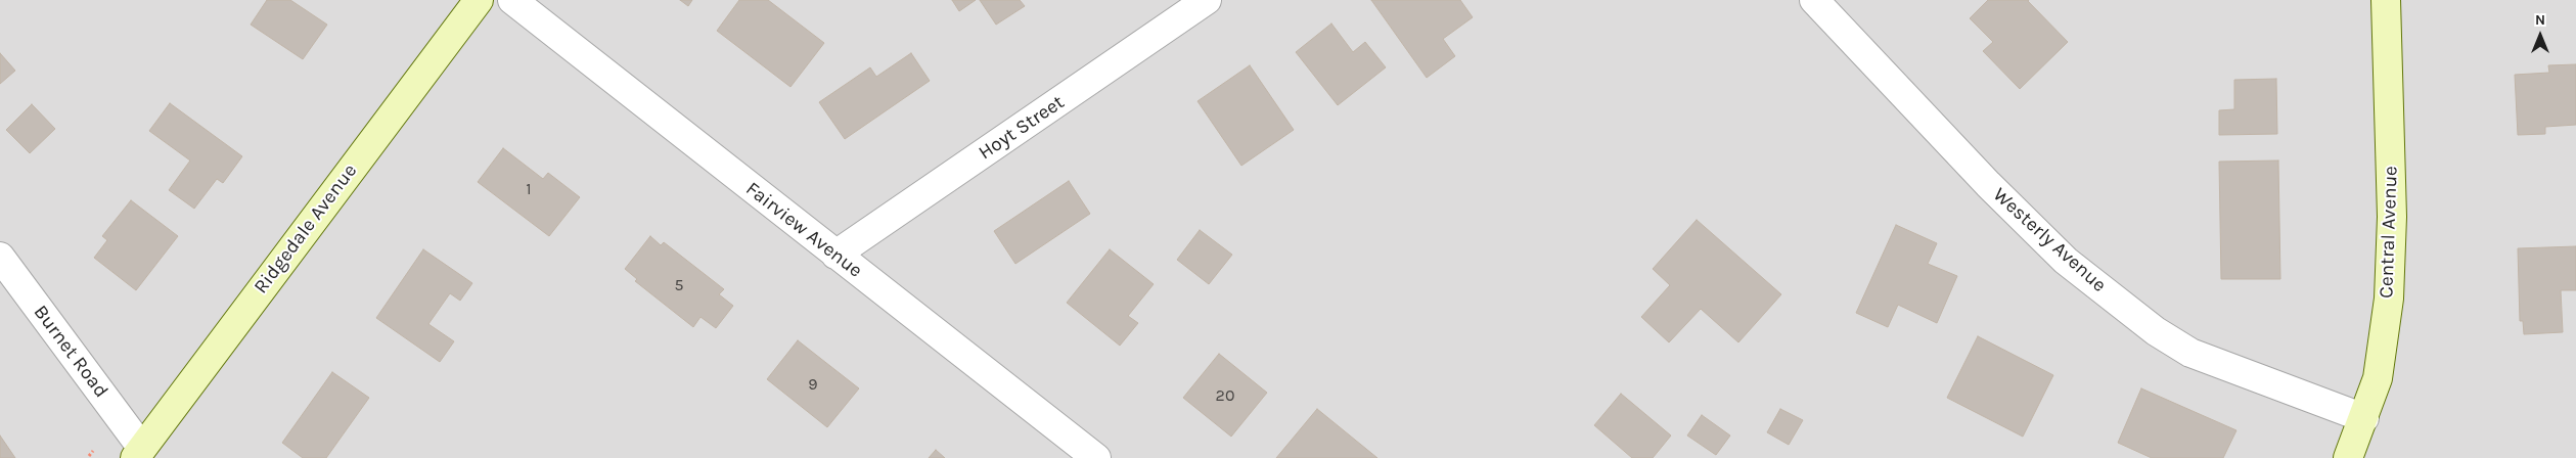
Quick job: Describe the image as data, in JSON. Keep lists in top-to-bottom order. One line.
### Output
{"streets":{"street":["Hoyt Street","Ridgedale Avenue","Fairview Avenue","Central Avenue","Westerly Avenue","Burnet Road"]},"crossings":[["Hoyt Street","Fairview Avenue"],["Ridgedale Avenue","Burnet Road"],["Central Avenue","Westerly Avenue"]],"house_numbers":["1","5","9","20"],"north":"top"}
